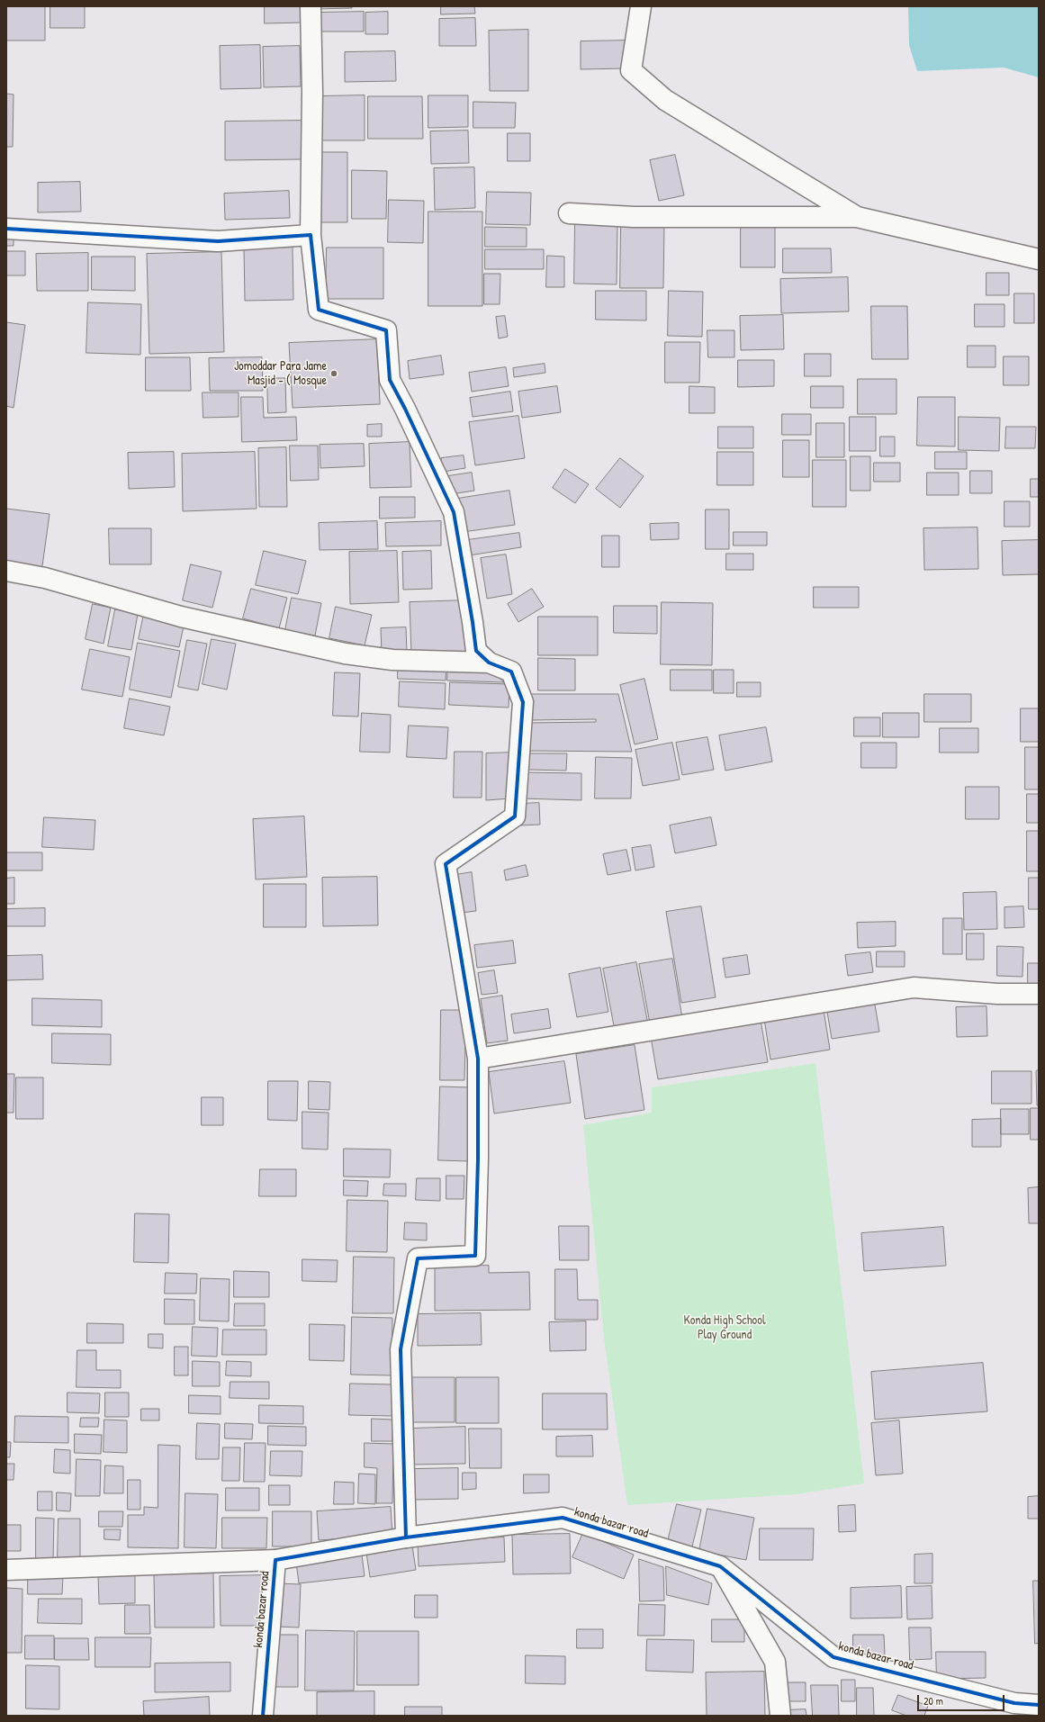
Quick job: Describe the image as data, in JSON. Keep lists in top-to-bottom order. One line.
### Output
{"streets":{"street":["konda bazar road"]},"parks":["Konda High School Play Ground"],"places":["Jomoddar Para Jame Masjid - ( Mosque"],"scale_bar":"20 m"}
